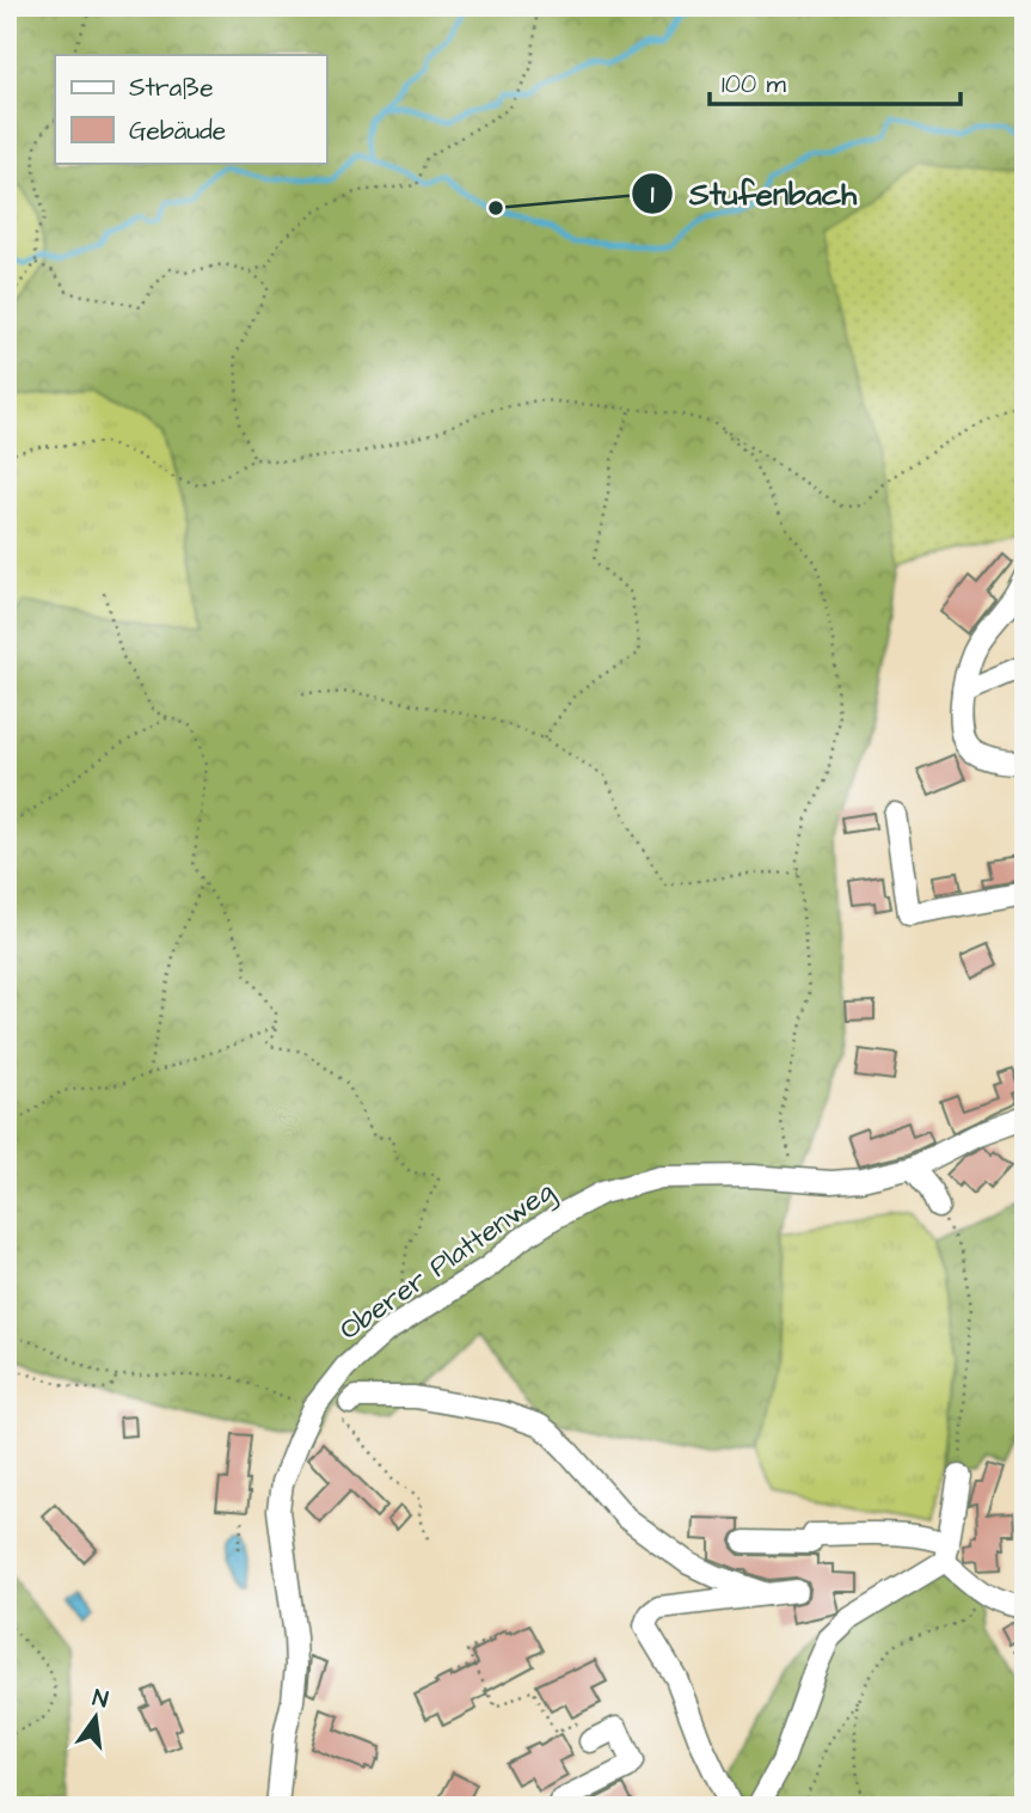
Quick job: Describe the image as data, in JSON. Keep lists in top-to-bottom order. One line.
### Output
{"streets":{"street":["Oberer Plattenweg"]},"places":["Stufenbach"],"legend":["Straße","Gebäude"],"scale_bar":"100 m","north":"top"}
